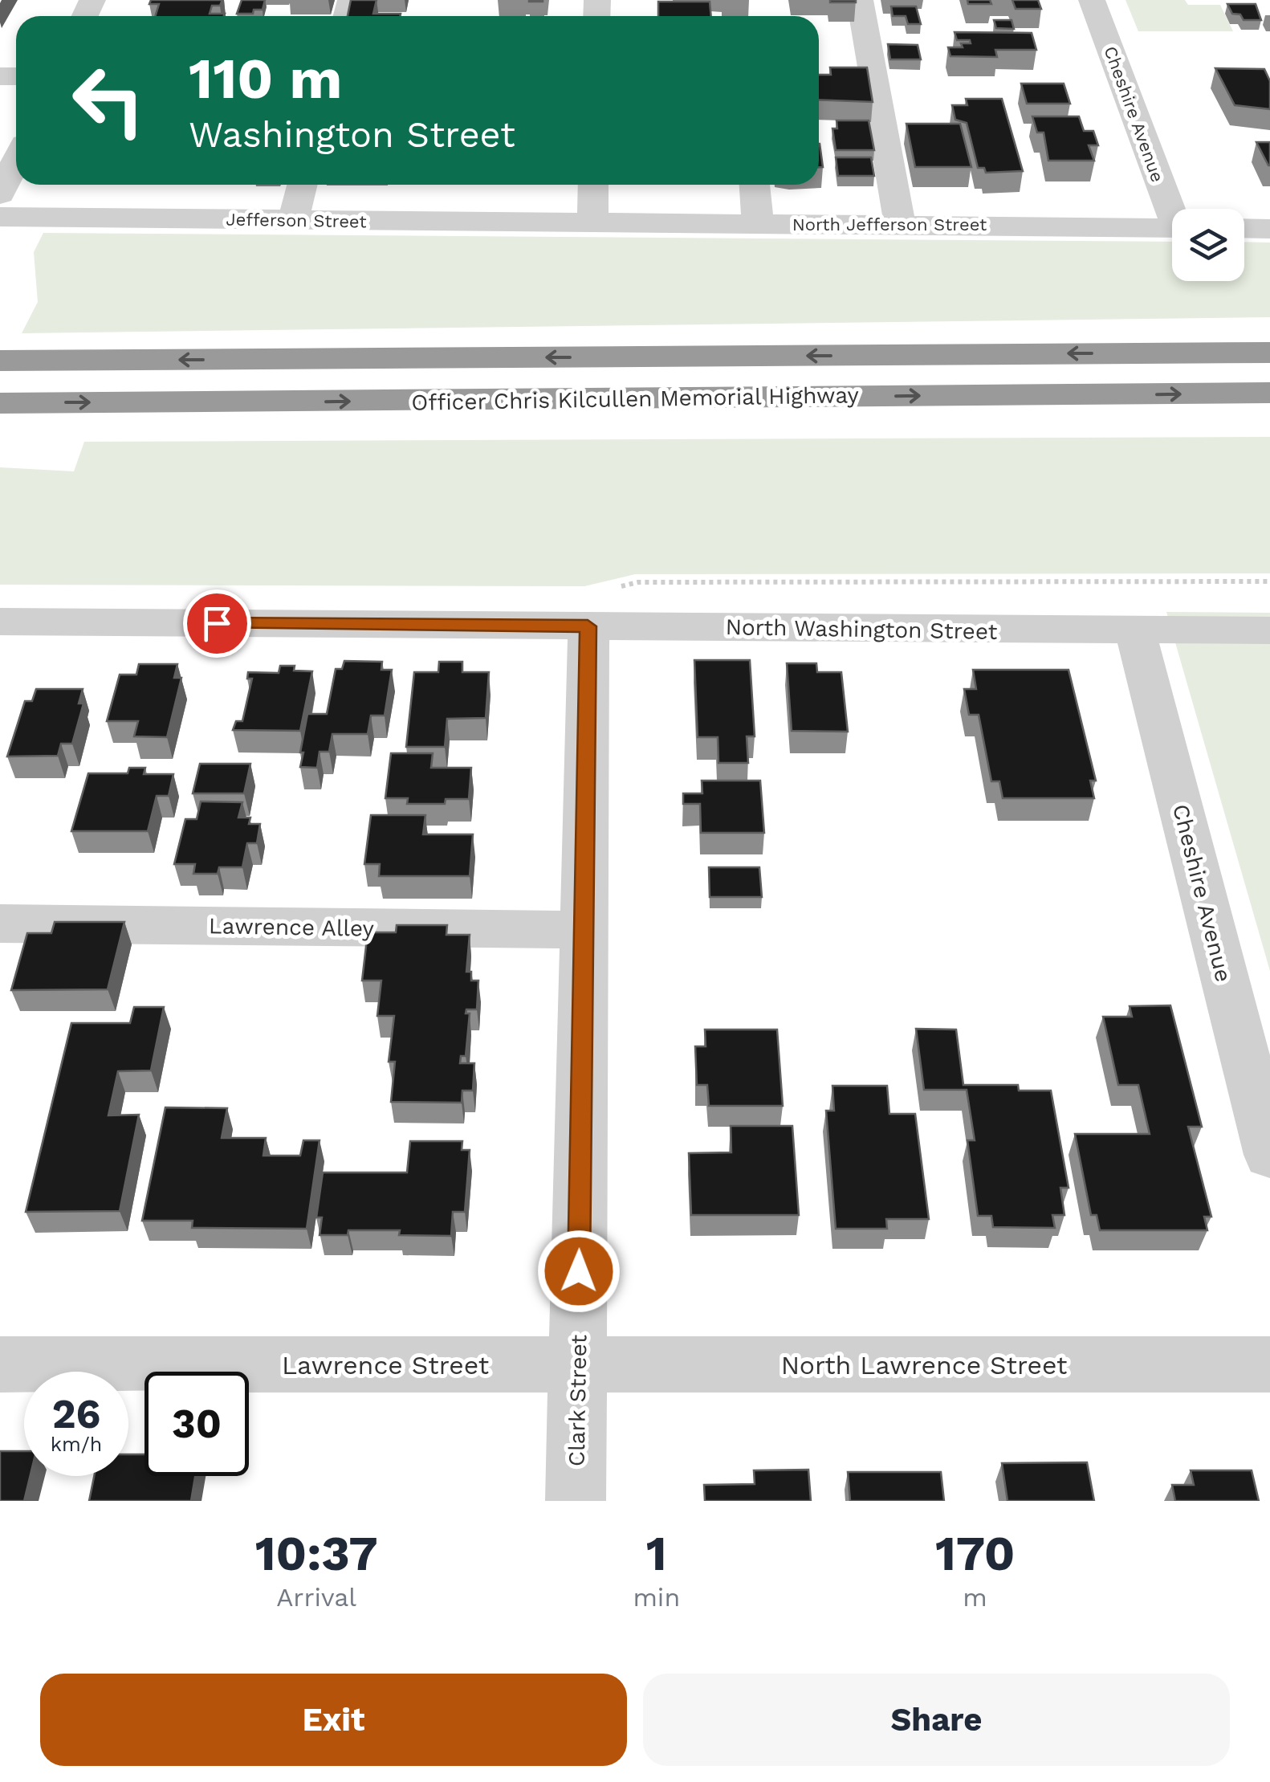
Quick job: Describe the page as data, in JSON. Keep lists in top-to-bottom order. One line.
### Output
{"streets":{"highway":["Officer Chris Kilcullen Memorial Highway"],"street":["Cheshire Avenue","Jefferson Street","North Jefferson Street","North Washington Street","Lawrence Alley","Lawrence Street","North Lawrence Street","Clark Street"]},"crossings":[["Cheshire Avenue","North Washington Street"],["Jefferson Street","North Jefferson Street"],["North Washington Street","Clark Street"],["Lawrence Alley","Clark Street"],["Lawrence Street","North Lawrence Street"],["Lawrence Street","Clark Street"],["North Lawrence Street","Clark Street"]],"page":{"turn":["110 m","Washington Street"],"speed":"26 km/h","limit":"30","eta":["10:37","Arrival","1","min","170","m"],"buttons":["Exit","Share"]}}
